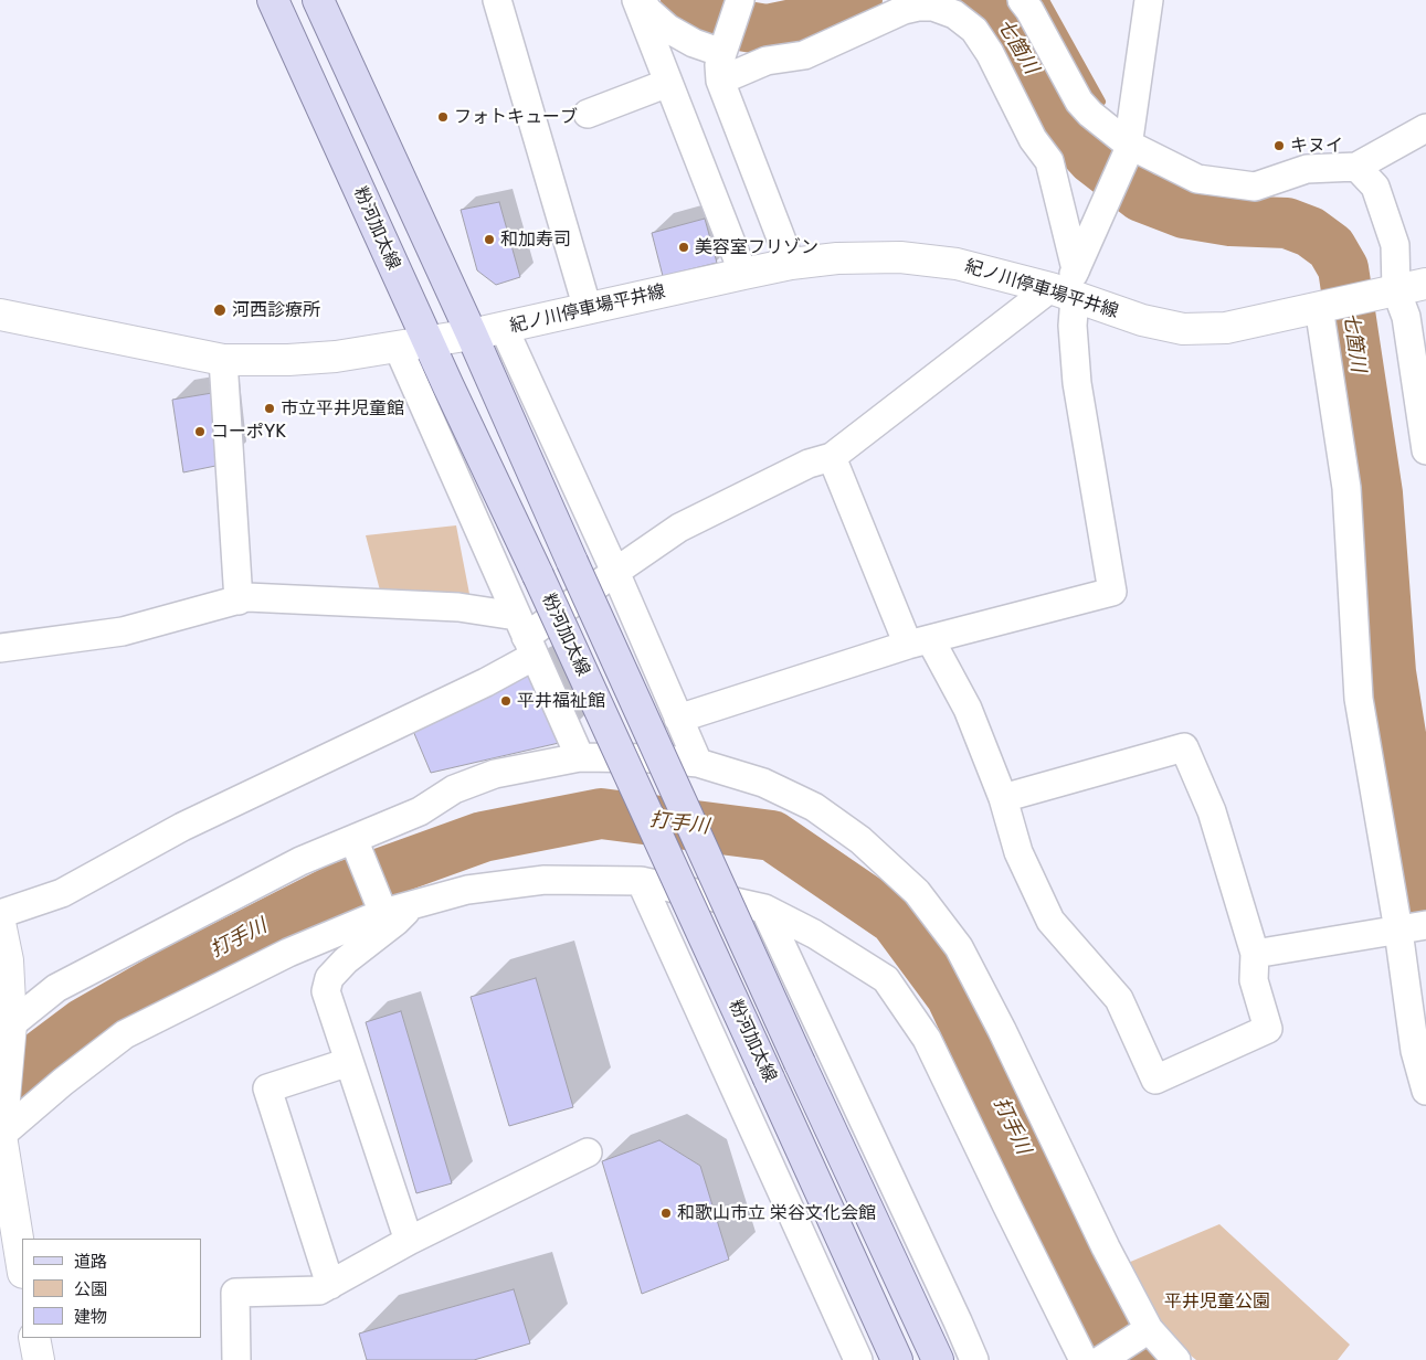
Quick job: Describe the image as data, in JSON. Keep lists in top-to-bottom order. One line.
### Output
{"streets":{"main road":["粉河加太線","紀ノ川停車場平井線"]},"crossings":[["粉河加太線","紀ノ川停車場平井線"]],"water":["七箇川","打手川"],"parks":["平井児童公園"],"places":["フォトキューブ","キヌイ","和加寿司","美容室フリゾン","河西診療所","市立平井児童館","コーポYK","平井福祉館","和歌山市立 栄谷文化会館"],"legend":["道路","公園","建物"]}
